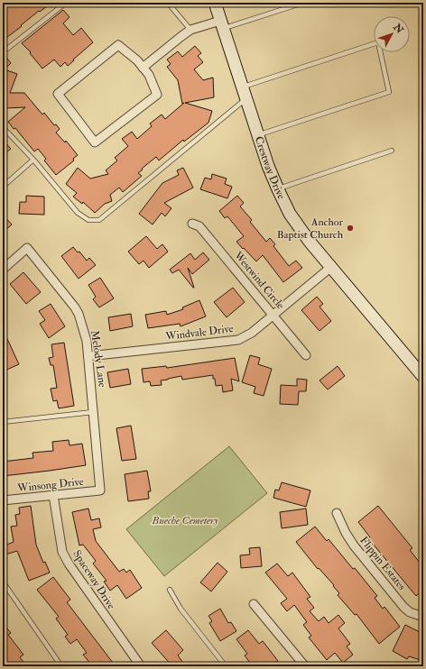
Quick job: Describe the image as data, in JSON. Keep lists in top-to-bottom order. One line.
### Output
{"streets":{"main road":["Crestway Drive"],"street":["Westwind Circle","Windvale Drive","Melody Lane","Winsong Drive","Flippin Estates","Spaceway Drive"]},"crossings":[["Crestway Drive","Windvale Drive"],["Westwind Circle","Windvale Drive"],["Windvale Drive","Melody Lane"],["Melody Lane","Winsong Drive"],["Winsong Drive","Spaceway Drive"]],"parks":["Bueche Cemetery"],"places":["Anchor Baptist Church"],"north":"top right"}
